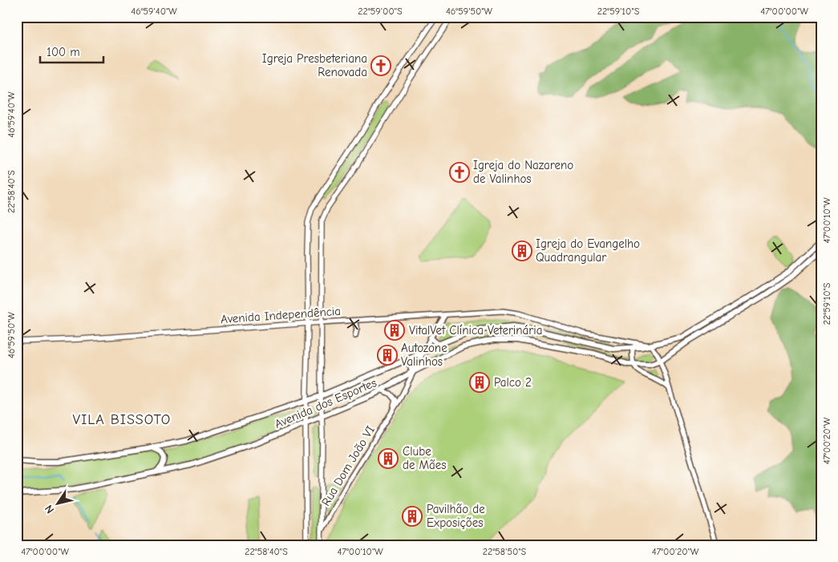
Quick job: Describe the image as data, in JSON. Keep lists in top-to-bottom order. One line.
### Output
{"streets":{"main road":["Avenida Independência","Avenida dos Esportes"],"street":["Rua Dom João VI"]},"crossings":[["Avenida Independência","Avenida dos Esportes"],["Avenida Independência","Rua Dom João VI"],["Avenida dos Esportes","Rua Dom João VI"]],"districts":["VILA BISSOTO"],"places":{"church":["Igreja Presbeteriana Renovada","Igreja do Nazareno de Valinhos"],"building":["Igreja do Evangelho Quadrangular","VitalVet Clínica Veterinária","Autozone Valinhos","Palco 2","Clube de Mães","Pavilhão de Exposições"]},"scale_bar":"100 m","north":"bottom left","coordinates":["46°59'40\"W","22°59'00\"S","46°59'50\"W","22°59'10\"S","47°00'00\"W","22°58'40\"S","47°00'10\"W","47°00'20\"W","22°58'50\"S"]}
